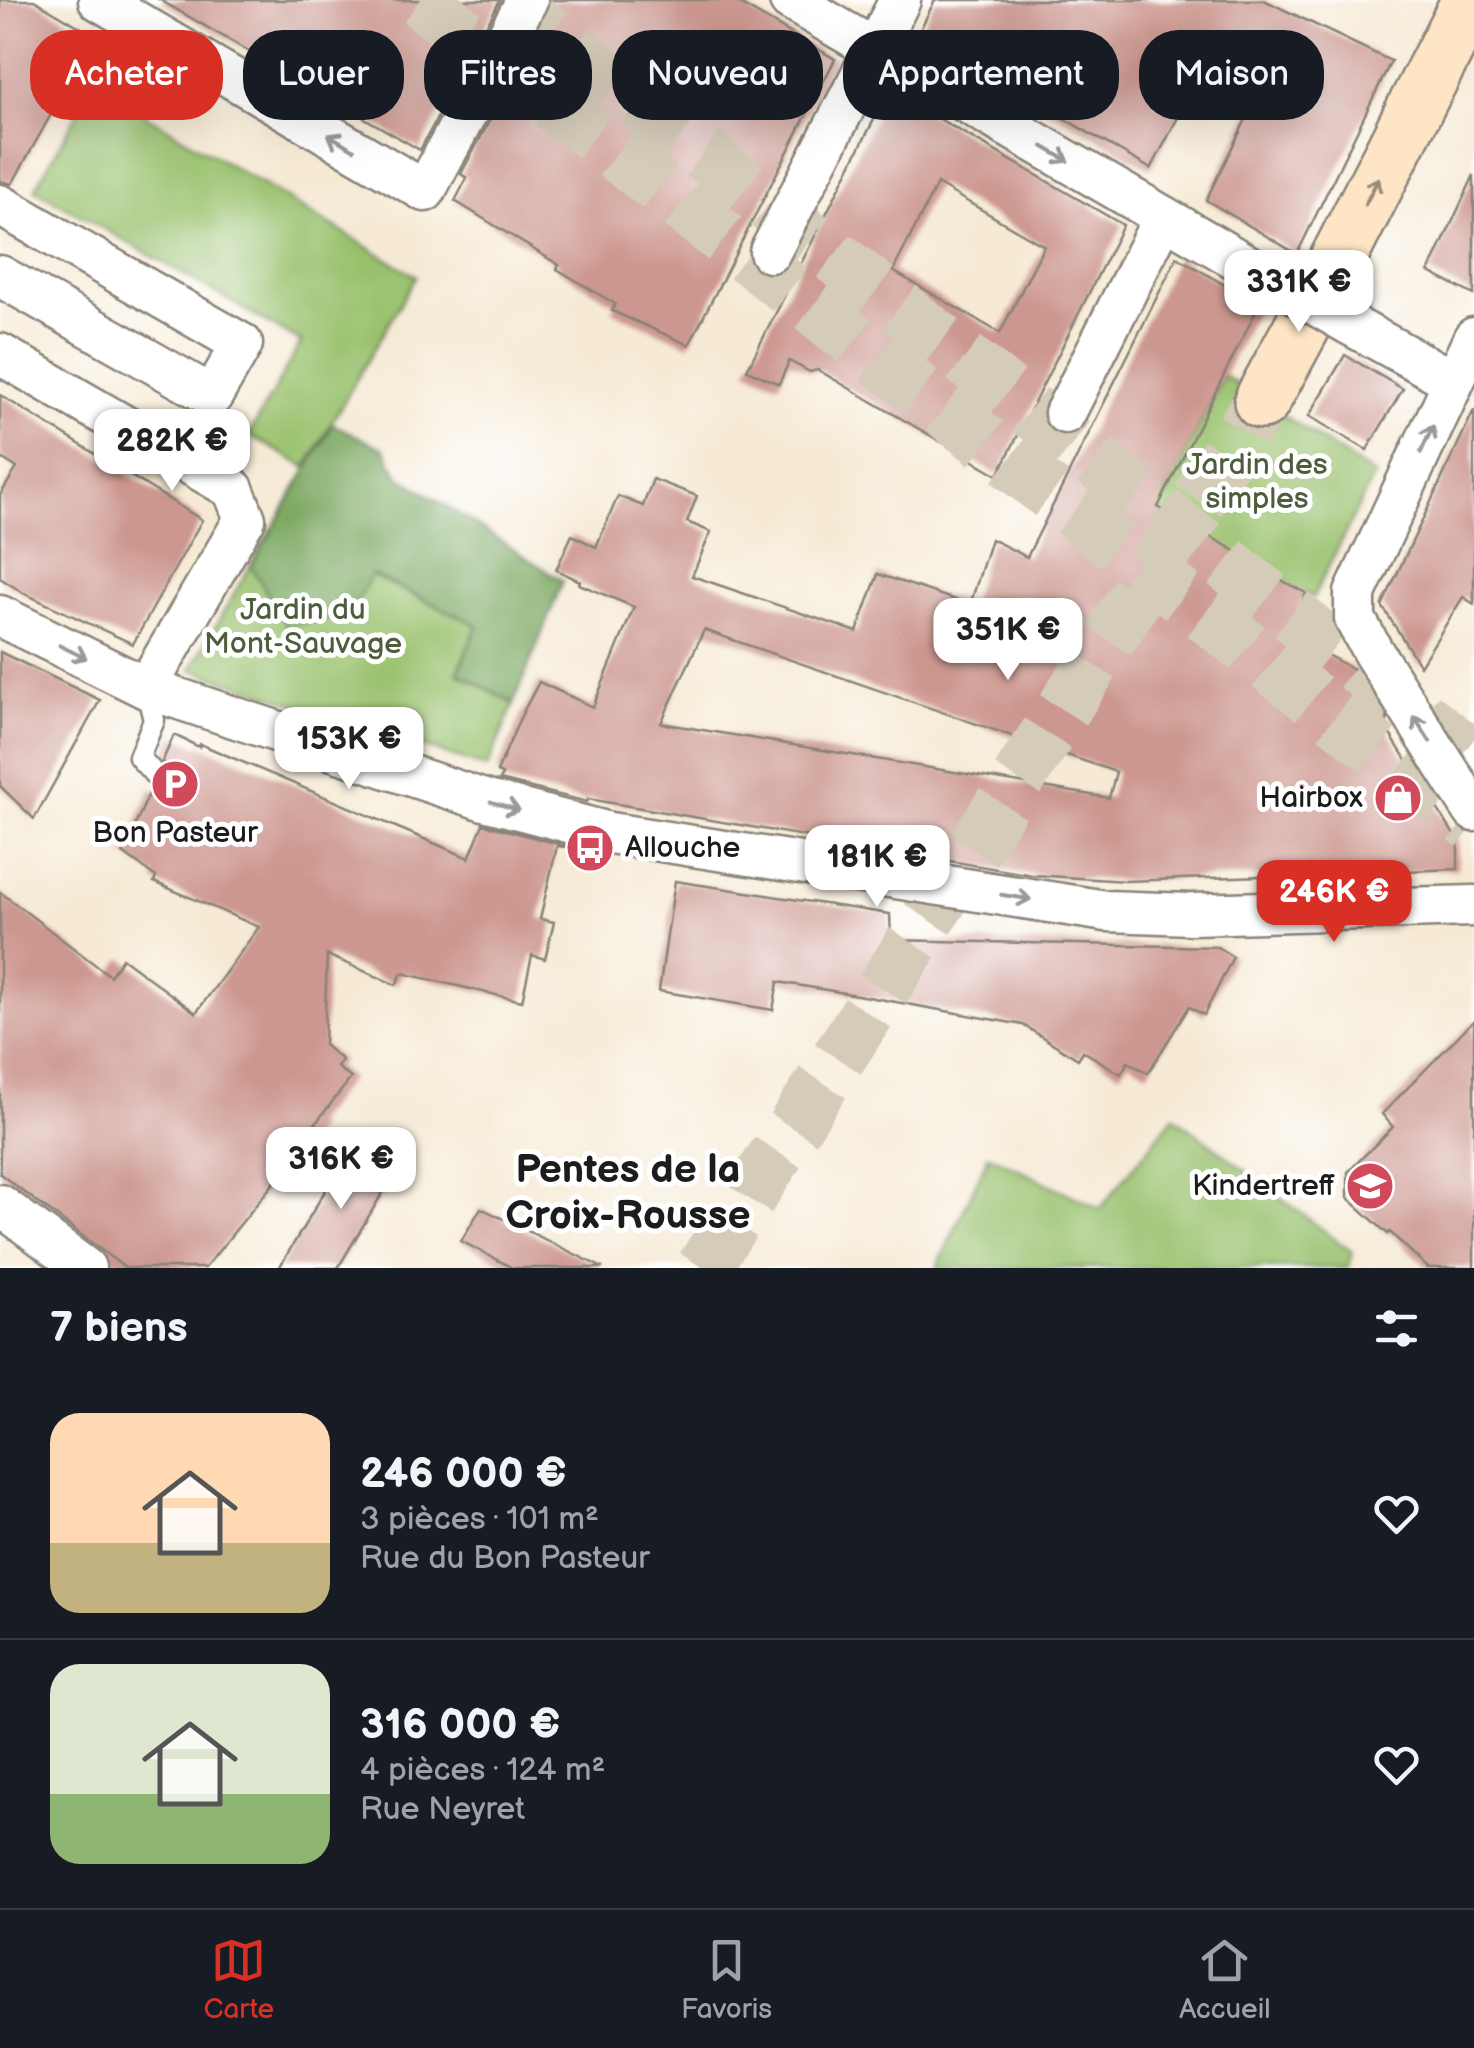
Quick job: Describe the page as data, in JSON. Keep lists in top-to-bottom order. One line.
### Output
{"districts":["Pentes de la Croix-Rousse"],"parks":["Jardin des simples","Jardin du Mont-Sauvage"],"places":{"parking":["Bon Pasteur"],"shop":["Hairbox"],"bus stop":["Allouche"],"school or university":["Kindertreff"]},"page":{"chip":["Acheter","Louer","Filtres","Nouveau","Appartement","Maison"],"price":["331K €","282K €","351K €","153K €","181K €","246K €","316K €"],"heading":"7 biens","list":[{"name":"246 000 €","note":"3 pièces · 101 m² · Rue du Bon Pasteur"},{"name":"316 000 €","note":"4 pièces · 124 m² · Rue Neyret"}],"tabs":["Carte","Favoris","Accueil"]}}
